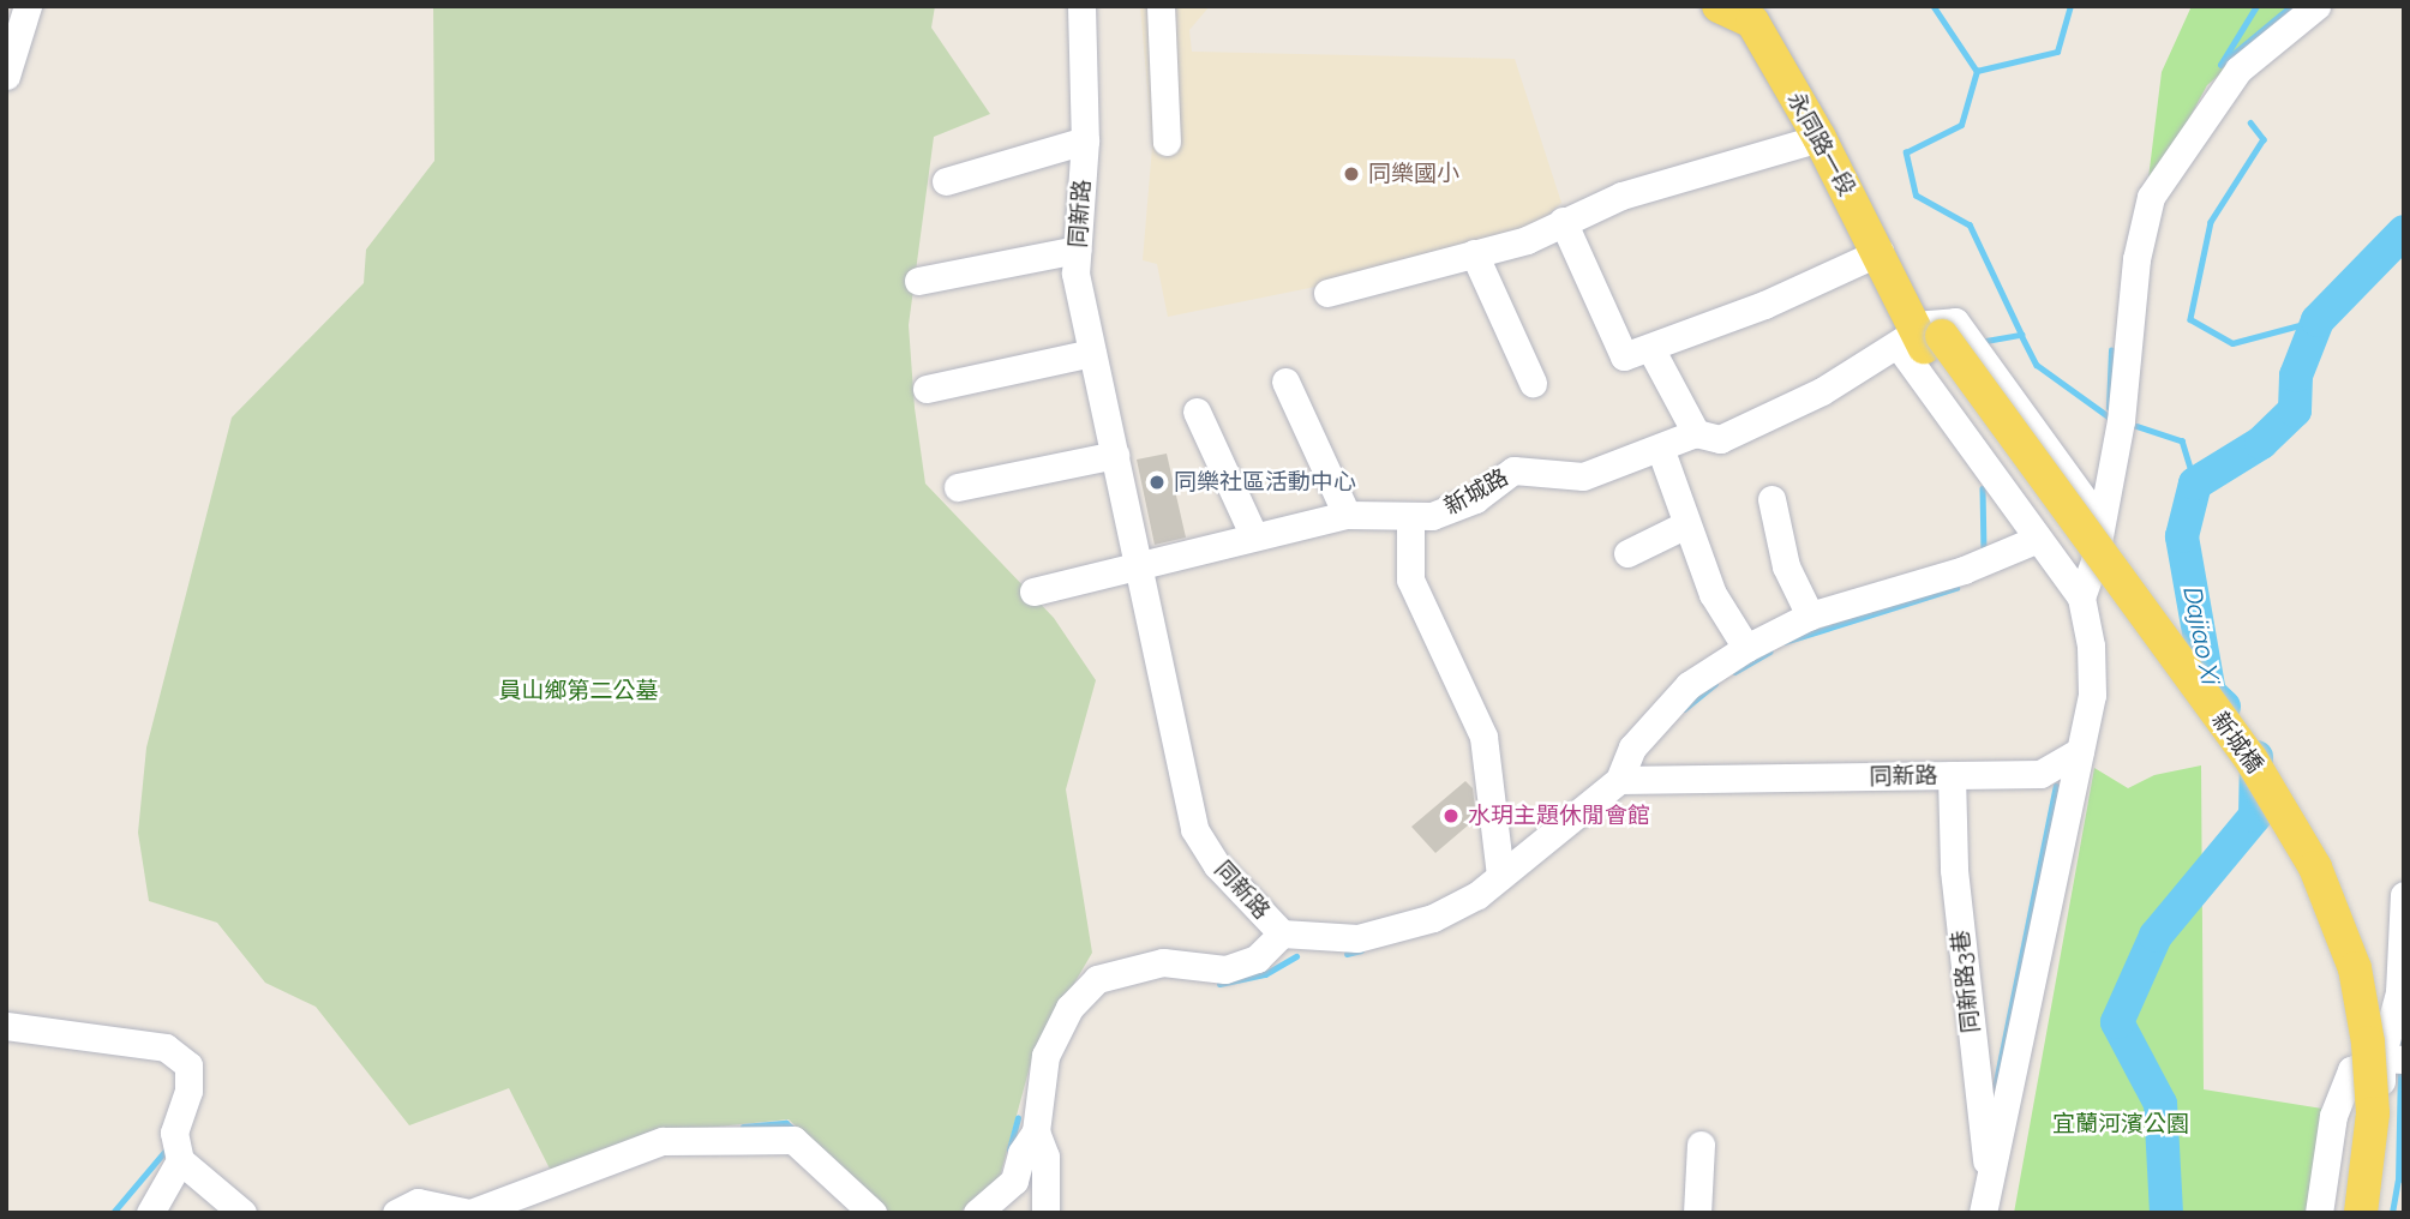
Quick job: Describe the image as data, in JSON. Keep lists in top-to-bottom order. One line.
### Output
{"streets":{"main road":["永同路一段","新城橋"],"street":["同新路","新城路","同新路3巷"]},"crossings":[["永同路一段","新城路"],["永同路一段","新城橋"],["同新路","新城路"],["同新路","同新路3巷"],["新城路","新城橋"]],"water":["Dajiao Xi"],"parks":["員山鄉第二公墓","宜蘭河濱公園"],"places":["同樂國小","同樂社區活動中心","水玥主題休閒會館"]}
